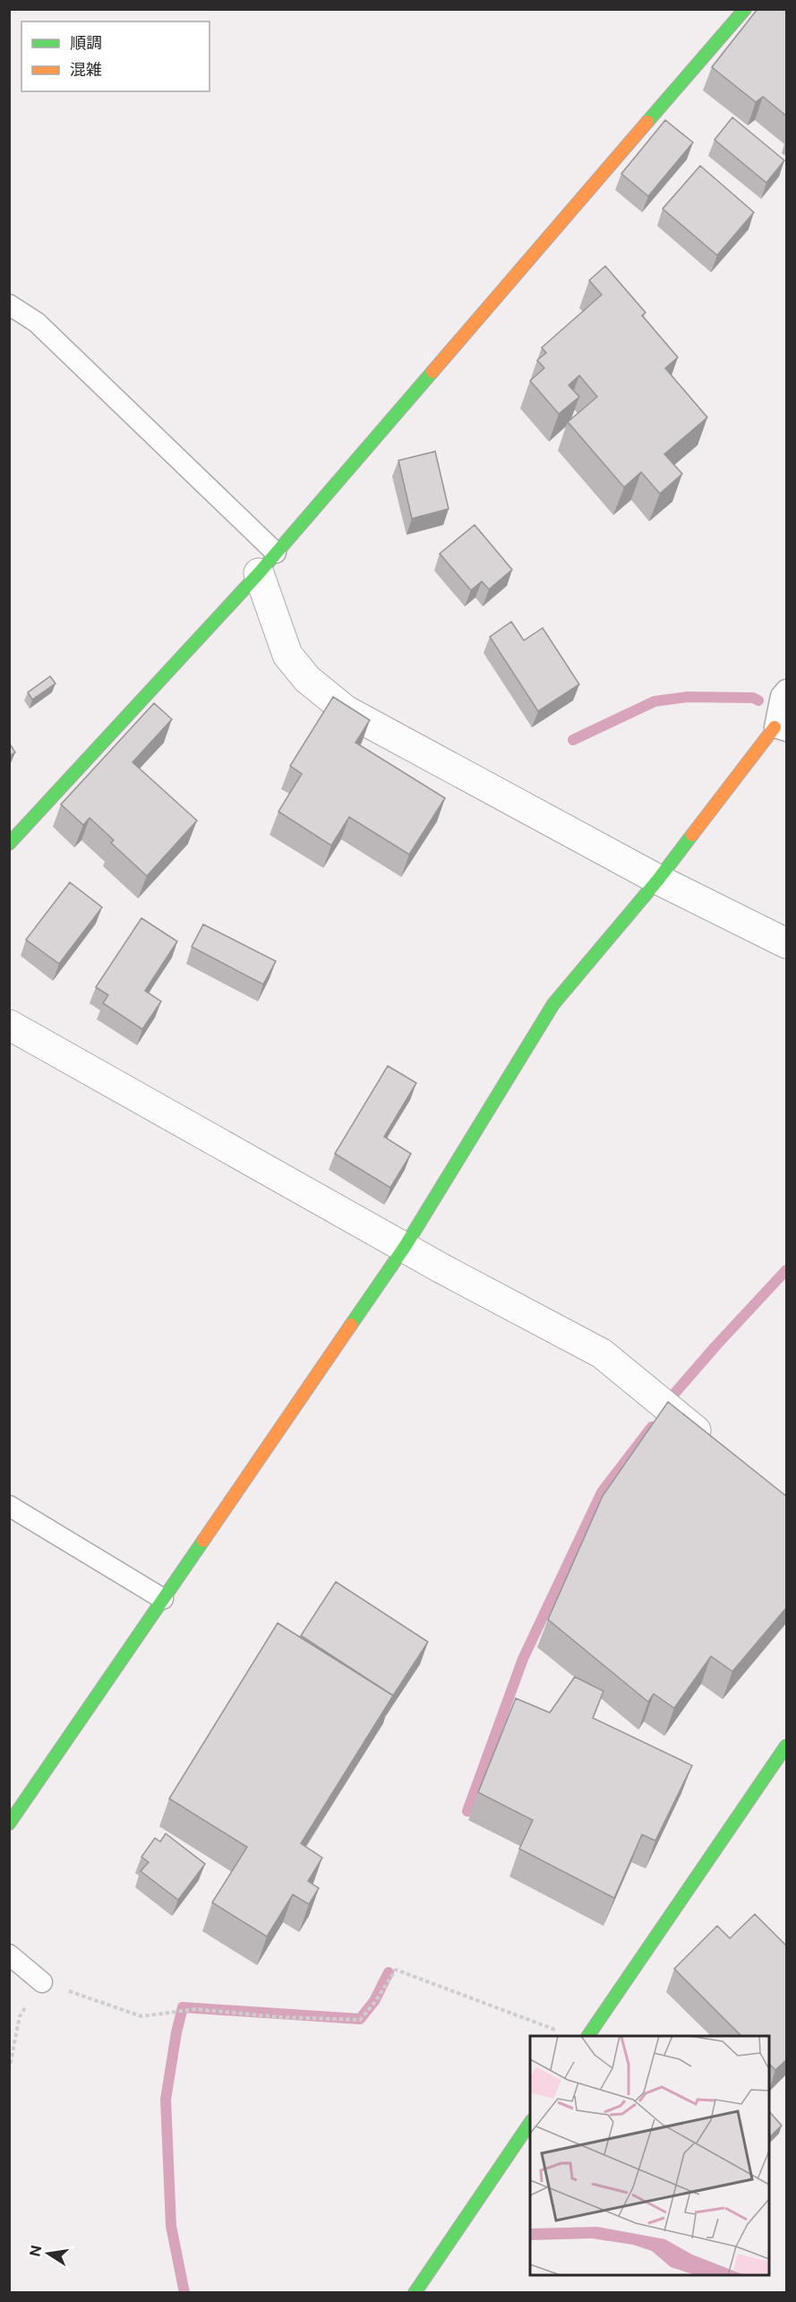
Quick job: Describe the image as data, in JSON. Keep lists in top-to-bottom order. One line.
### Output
{"legend":["順調","混雑"],"north":"left"}
